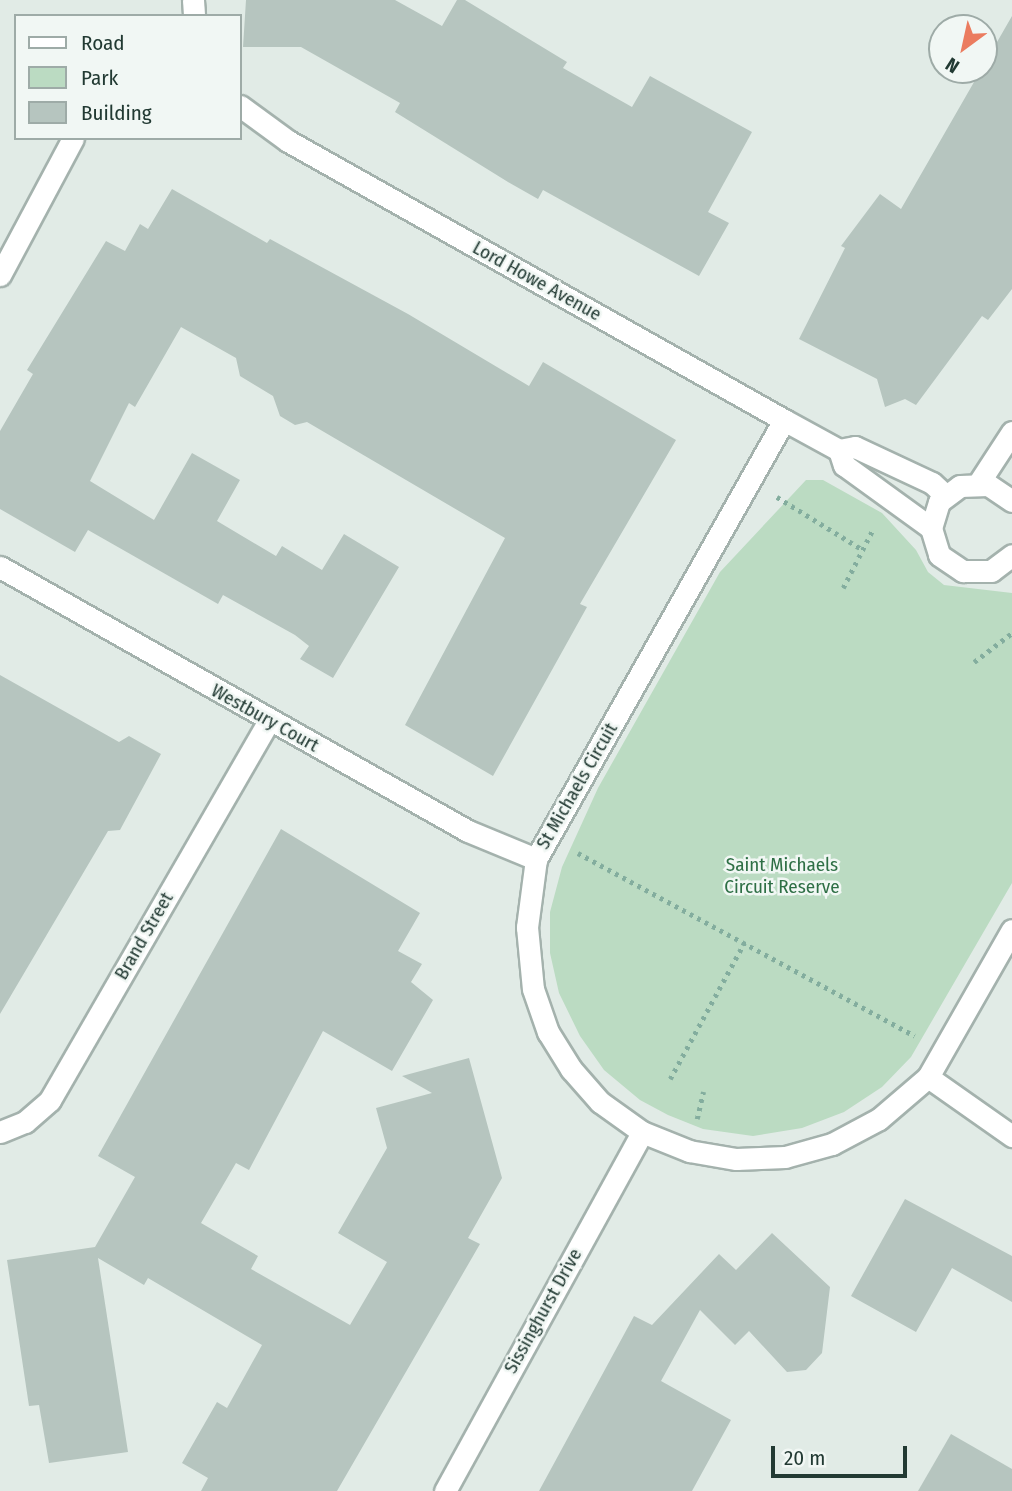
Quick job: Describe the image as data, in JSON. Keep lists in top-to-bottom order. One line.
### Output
{"streets":{"street":["Lord Howe Avenue","Westbury Court","St Michaels Circuit","Brand Street","Sissinghurst Drive"]},"crossings":[["Lord Howe Avenue","St Michaels Circuit"],["Westbury Court","St Michaels Circuit"],["Westbury Court","Brand Street"],["St Michaels Circuit","Sissinghurst Drive"]],"parks":["Saint Michaels Circuit Reserve"],"legend":["Road","Park","Building"],"scale_bar":"20 m","north":"bottom left"}
